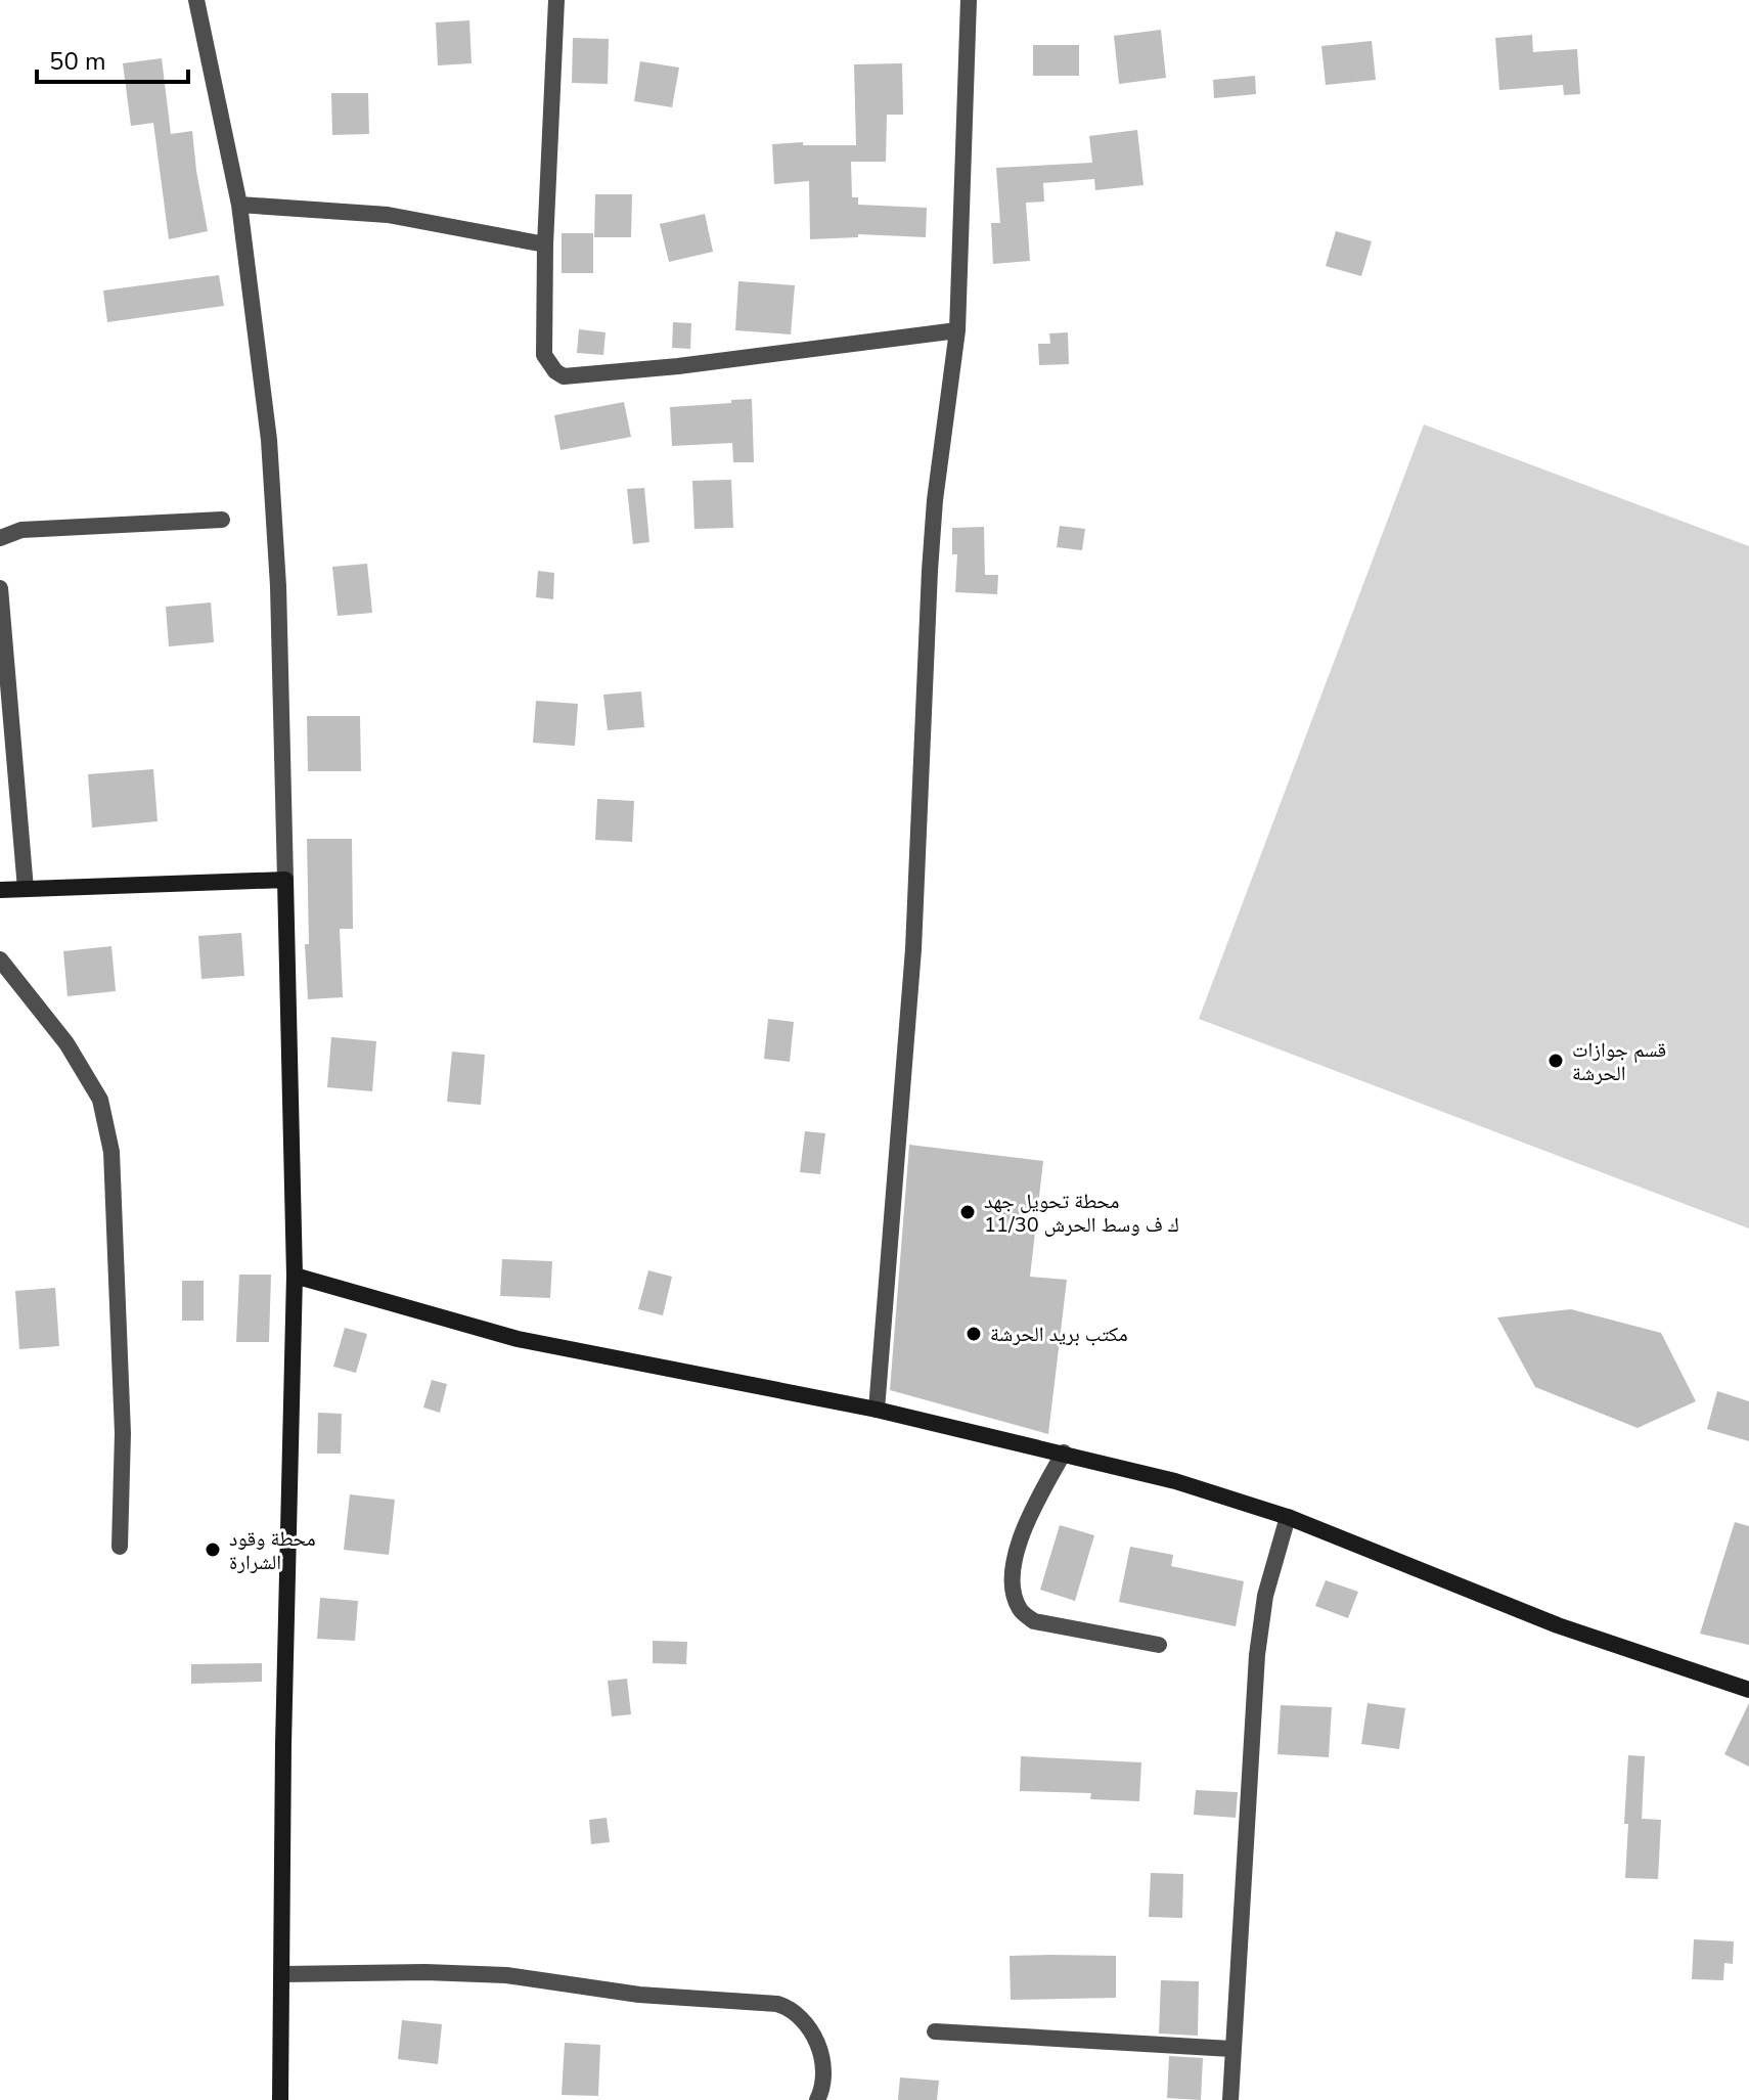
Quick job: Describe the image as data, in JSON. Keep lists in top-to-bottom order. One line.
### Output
{"places":["قسم جوازات الحرشة","محطة تحويل جهد 11/30 ك ف وسط الحرش","مكتب بريد الحرشة","محطة وقود الشرارة"],"scale_bar":"50 m"}
